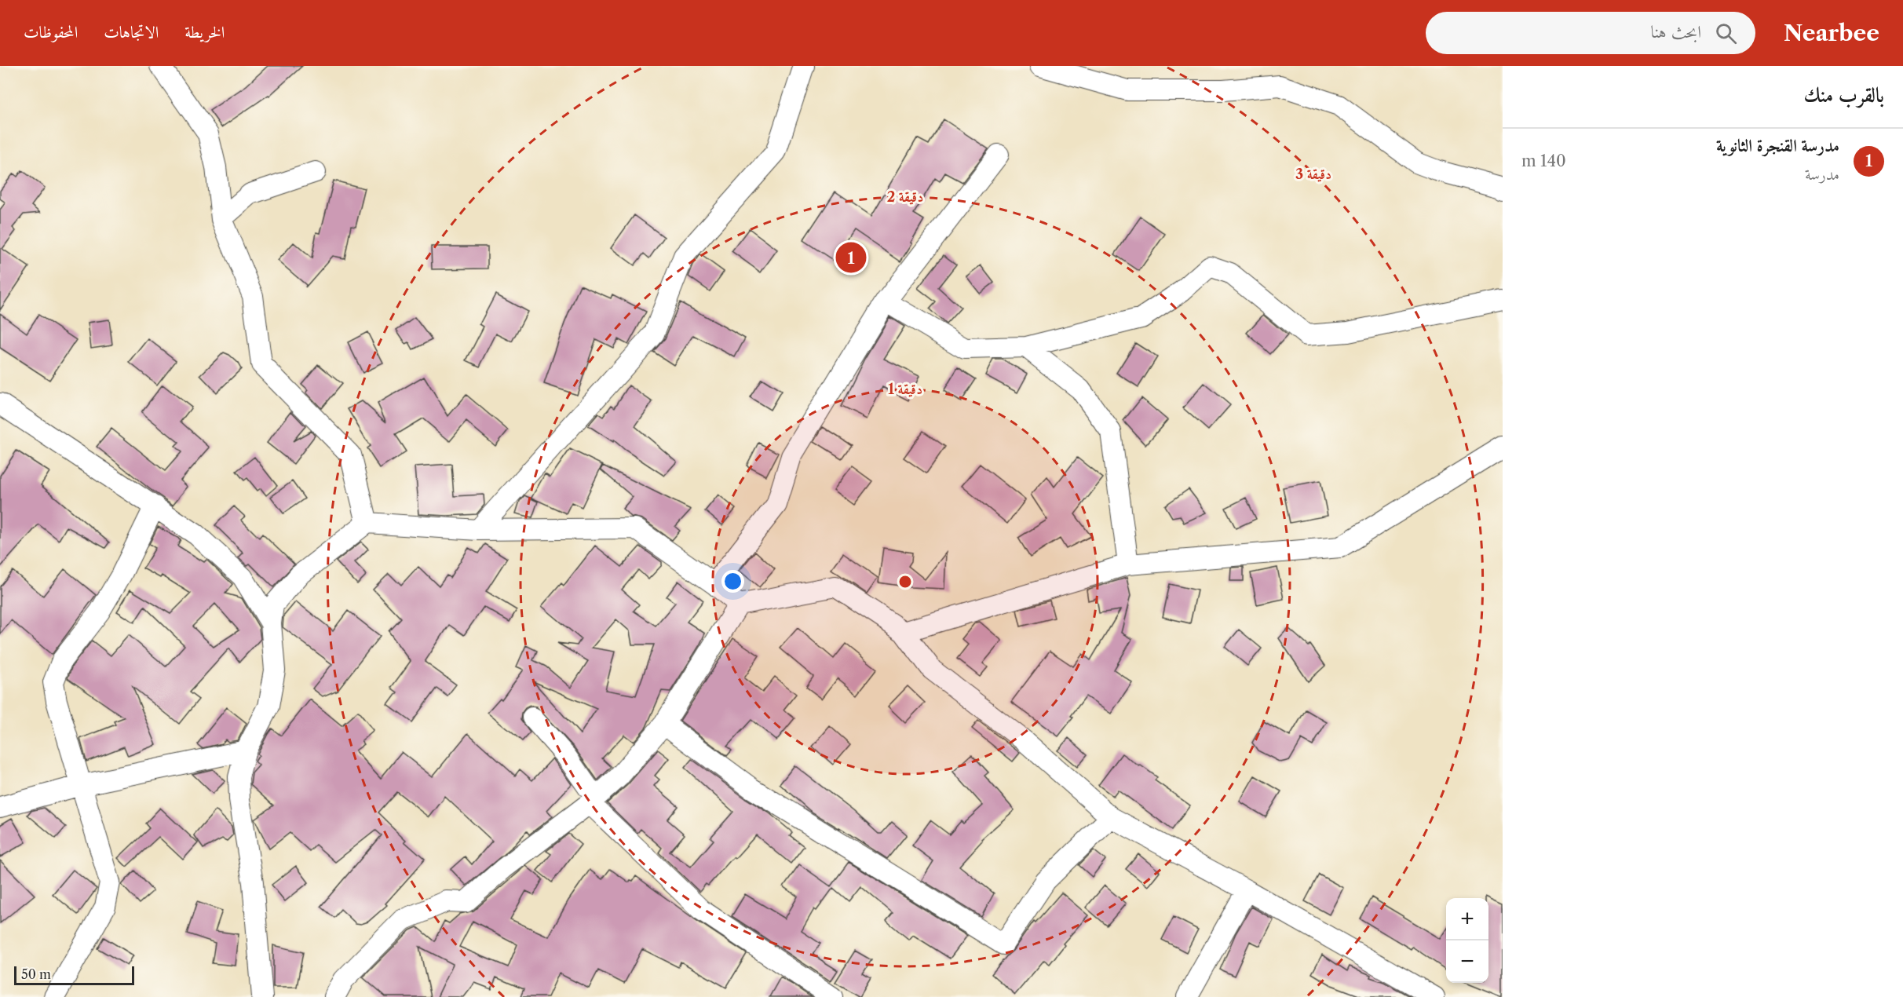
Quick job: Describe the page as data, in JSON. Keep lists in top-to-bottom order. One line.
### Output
{"scale_bar":"50 m","page":{"header":"Nearbee","search":"ابحث هنا","nav":["الخريطة","الاتجاهات","المحفوظات"],"heading":"بالقرب منك","list":[{"mark":"1","name":"مدرسة القنجرة الثانوية","note":"مدرسة","value":"140 m"}],"pins":"1","map_buttons":["+","−"],"scale":"50 m"},"rings":["3 دقيقة","2 دقيقة","1 دقيقة"]}
